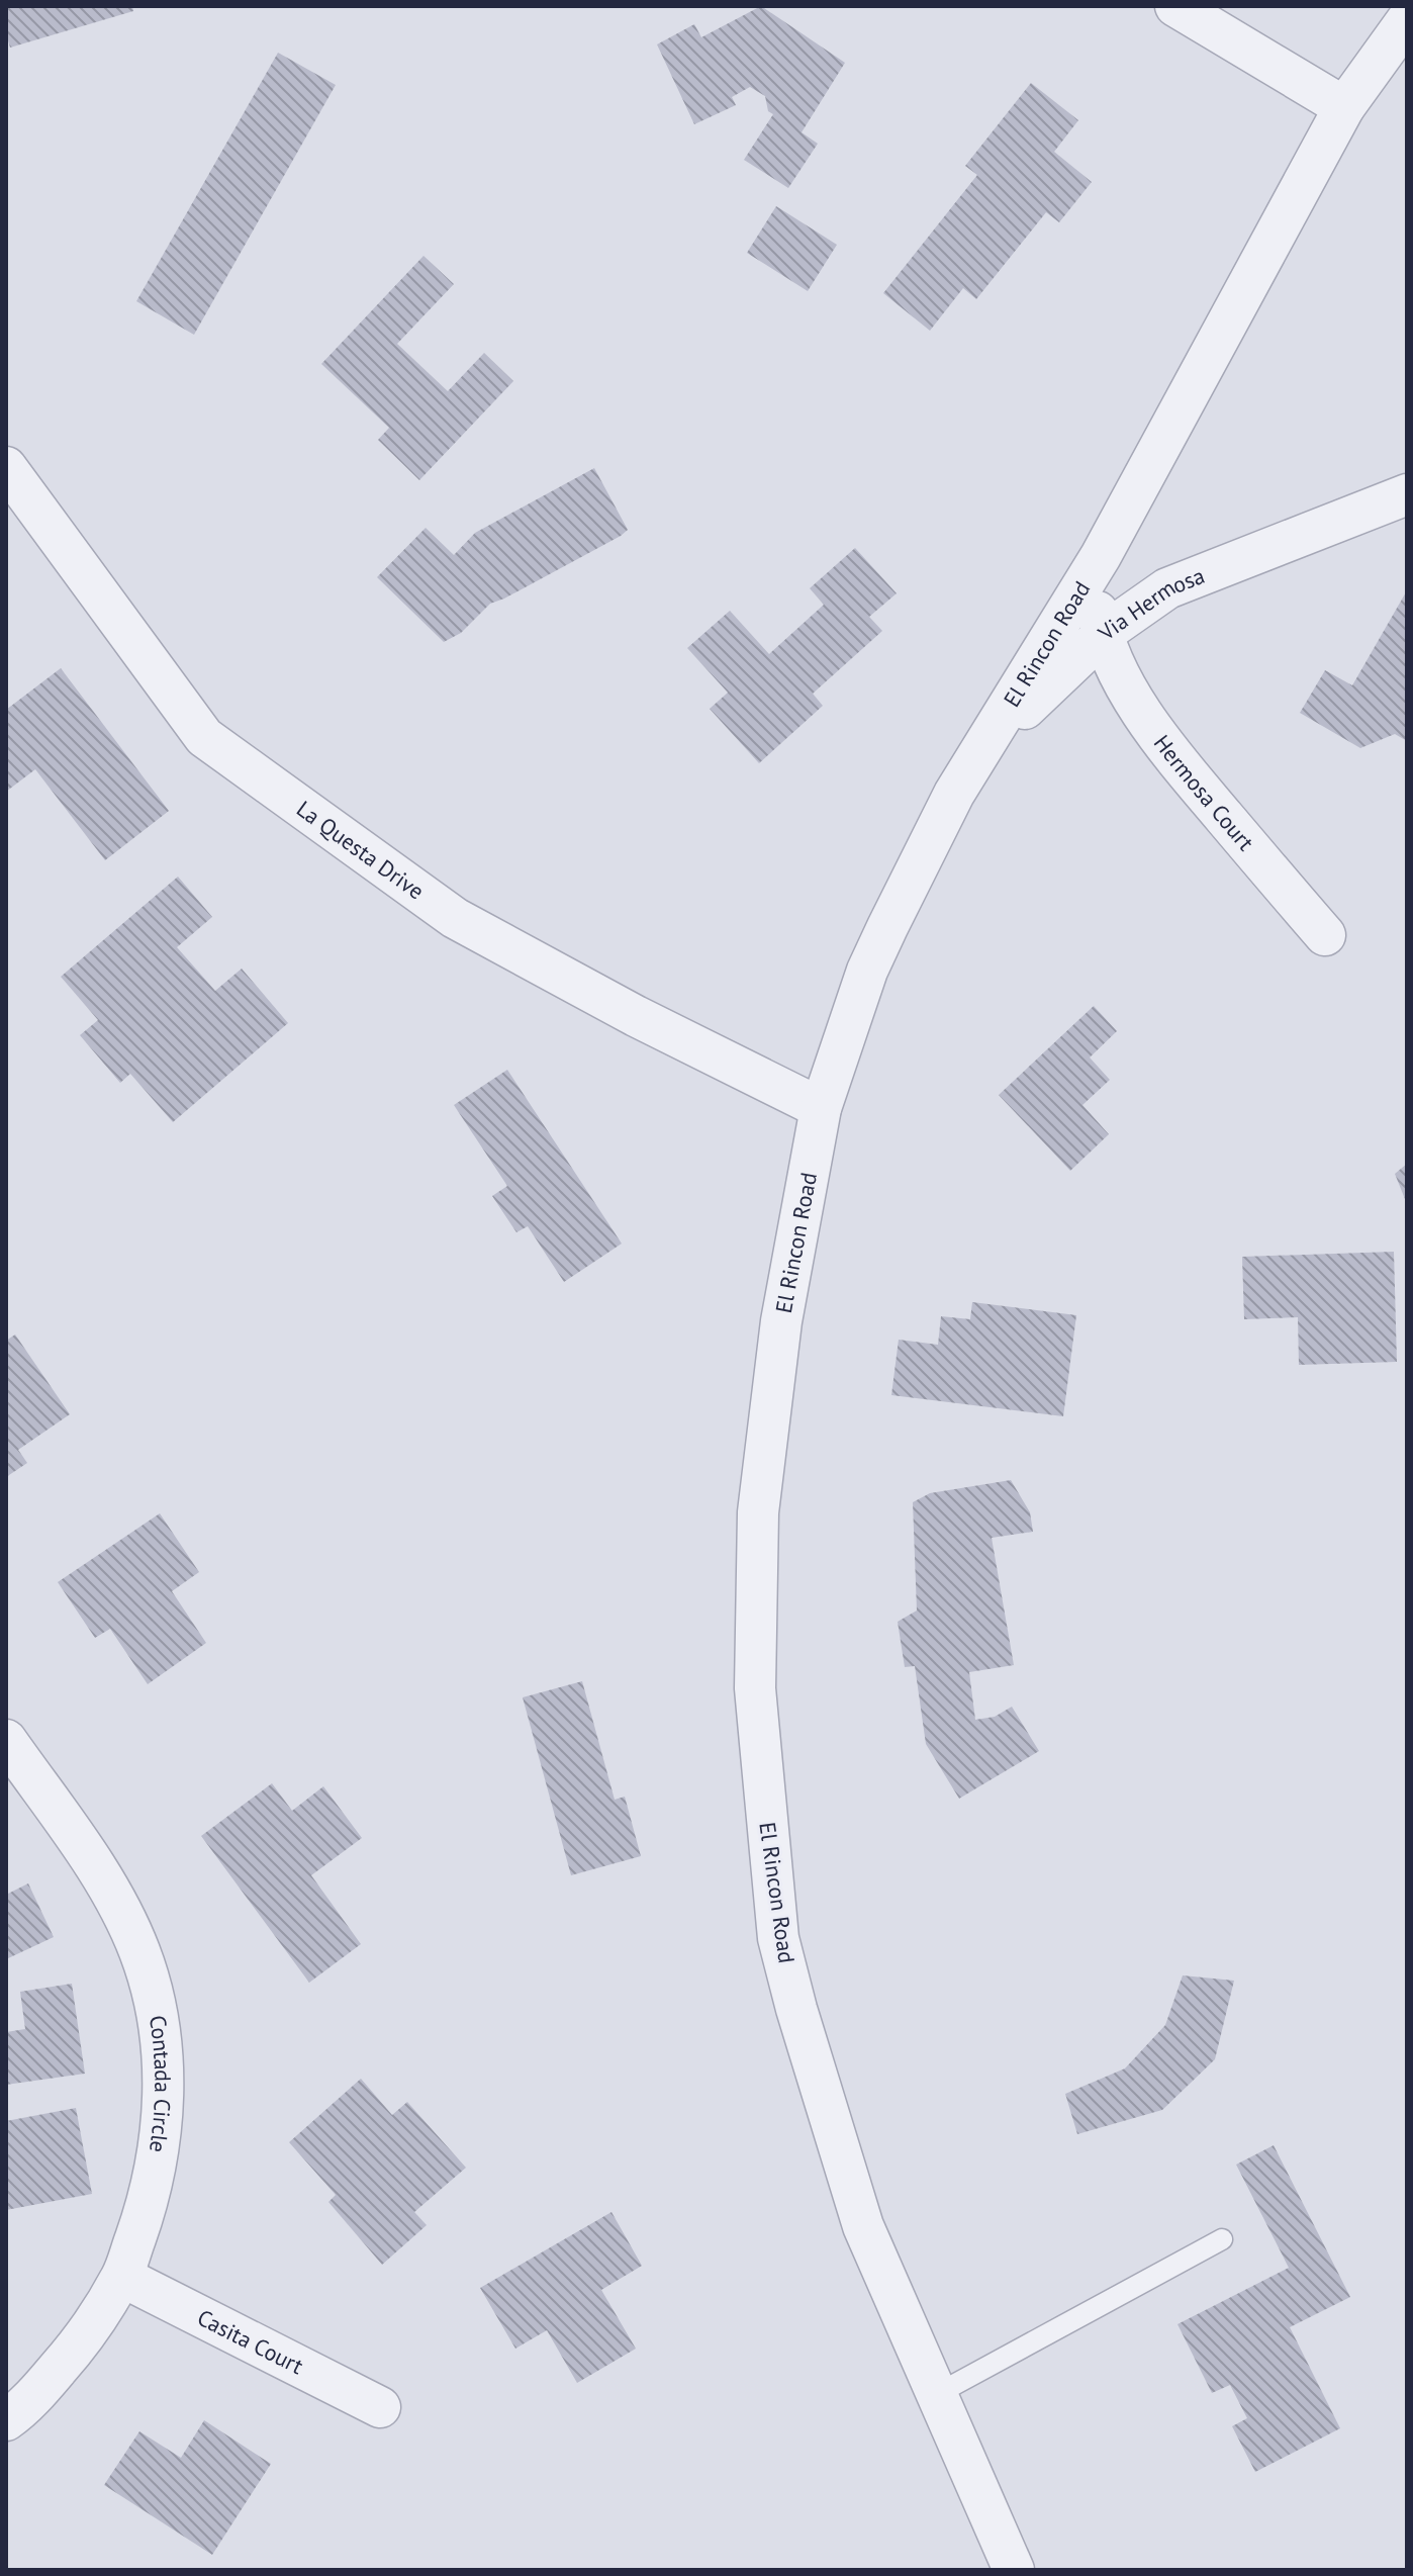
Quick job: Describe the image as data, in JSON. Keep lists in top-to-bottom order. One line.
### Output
{"streets":{"street":["Via Hermosa","El Rincon Road","Hermosa Court","La Questa Drive","Contada Circle","Casita Court"]},"crossings":[["Via Hermosa","El Rincon Road"],["Via Hermosa","Hermosa Court"],["El Rincon Road","Hermosa Court"],["El Rincon Road","La Questa Drive"],["Contada Circle","Casita Court"]]}
